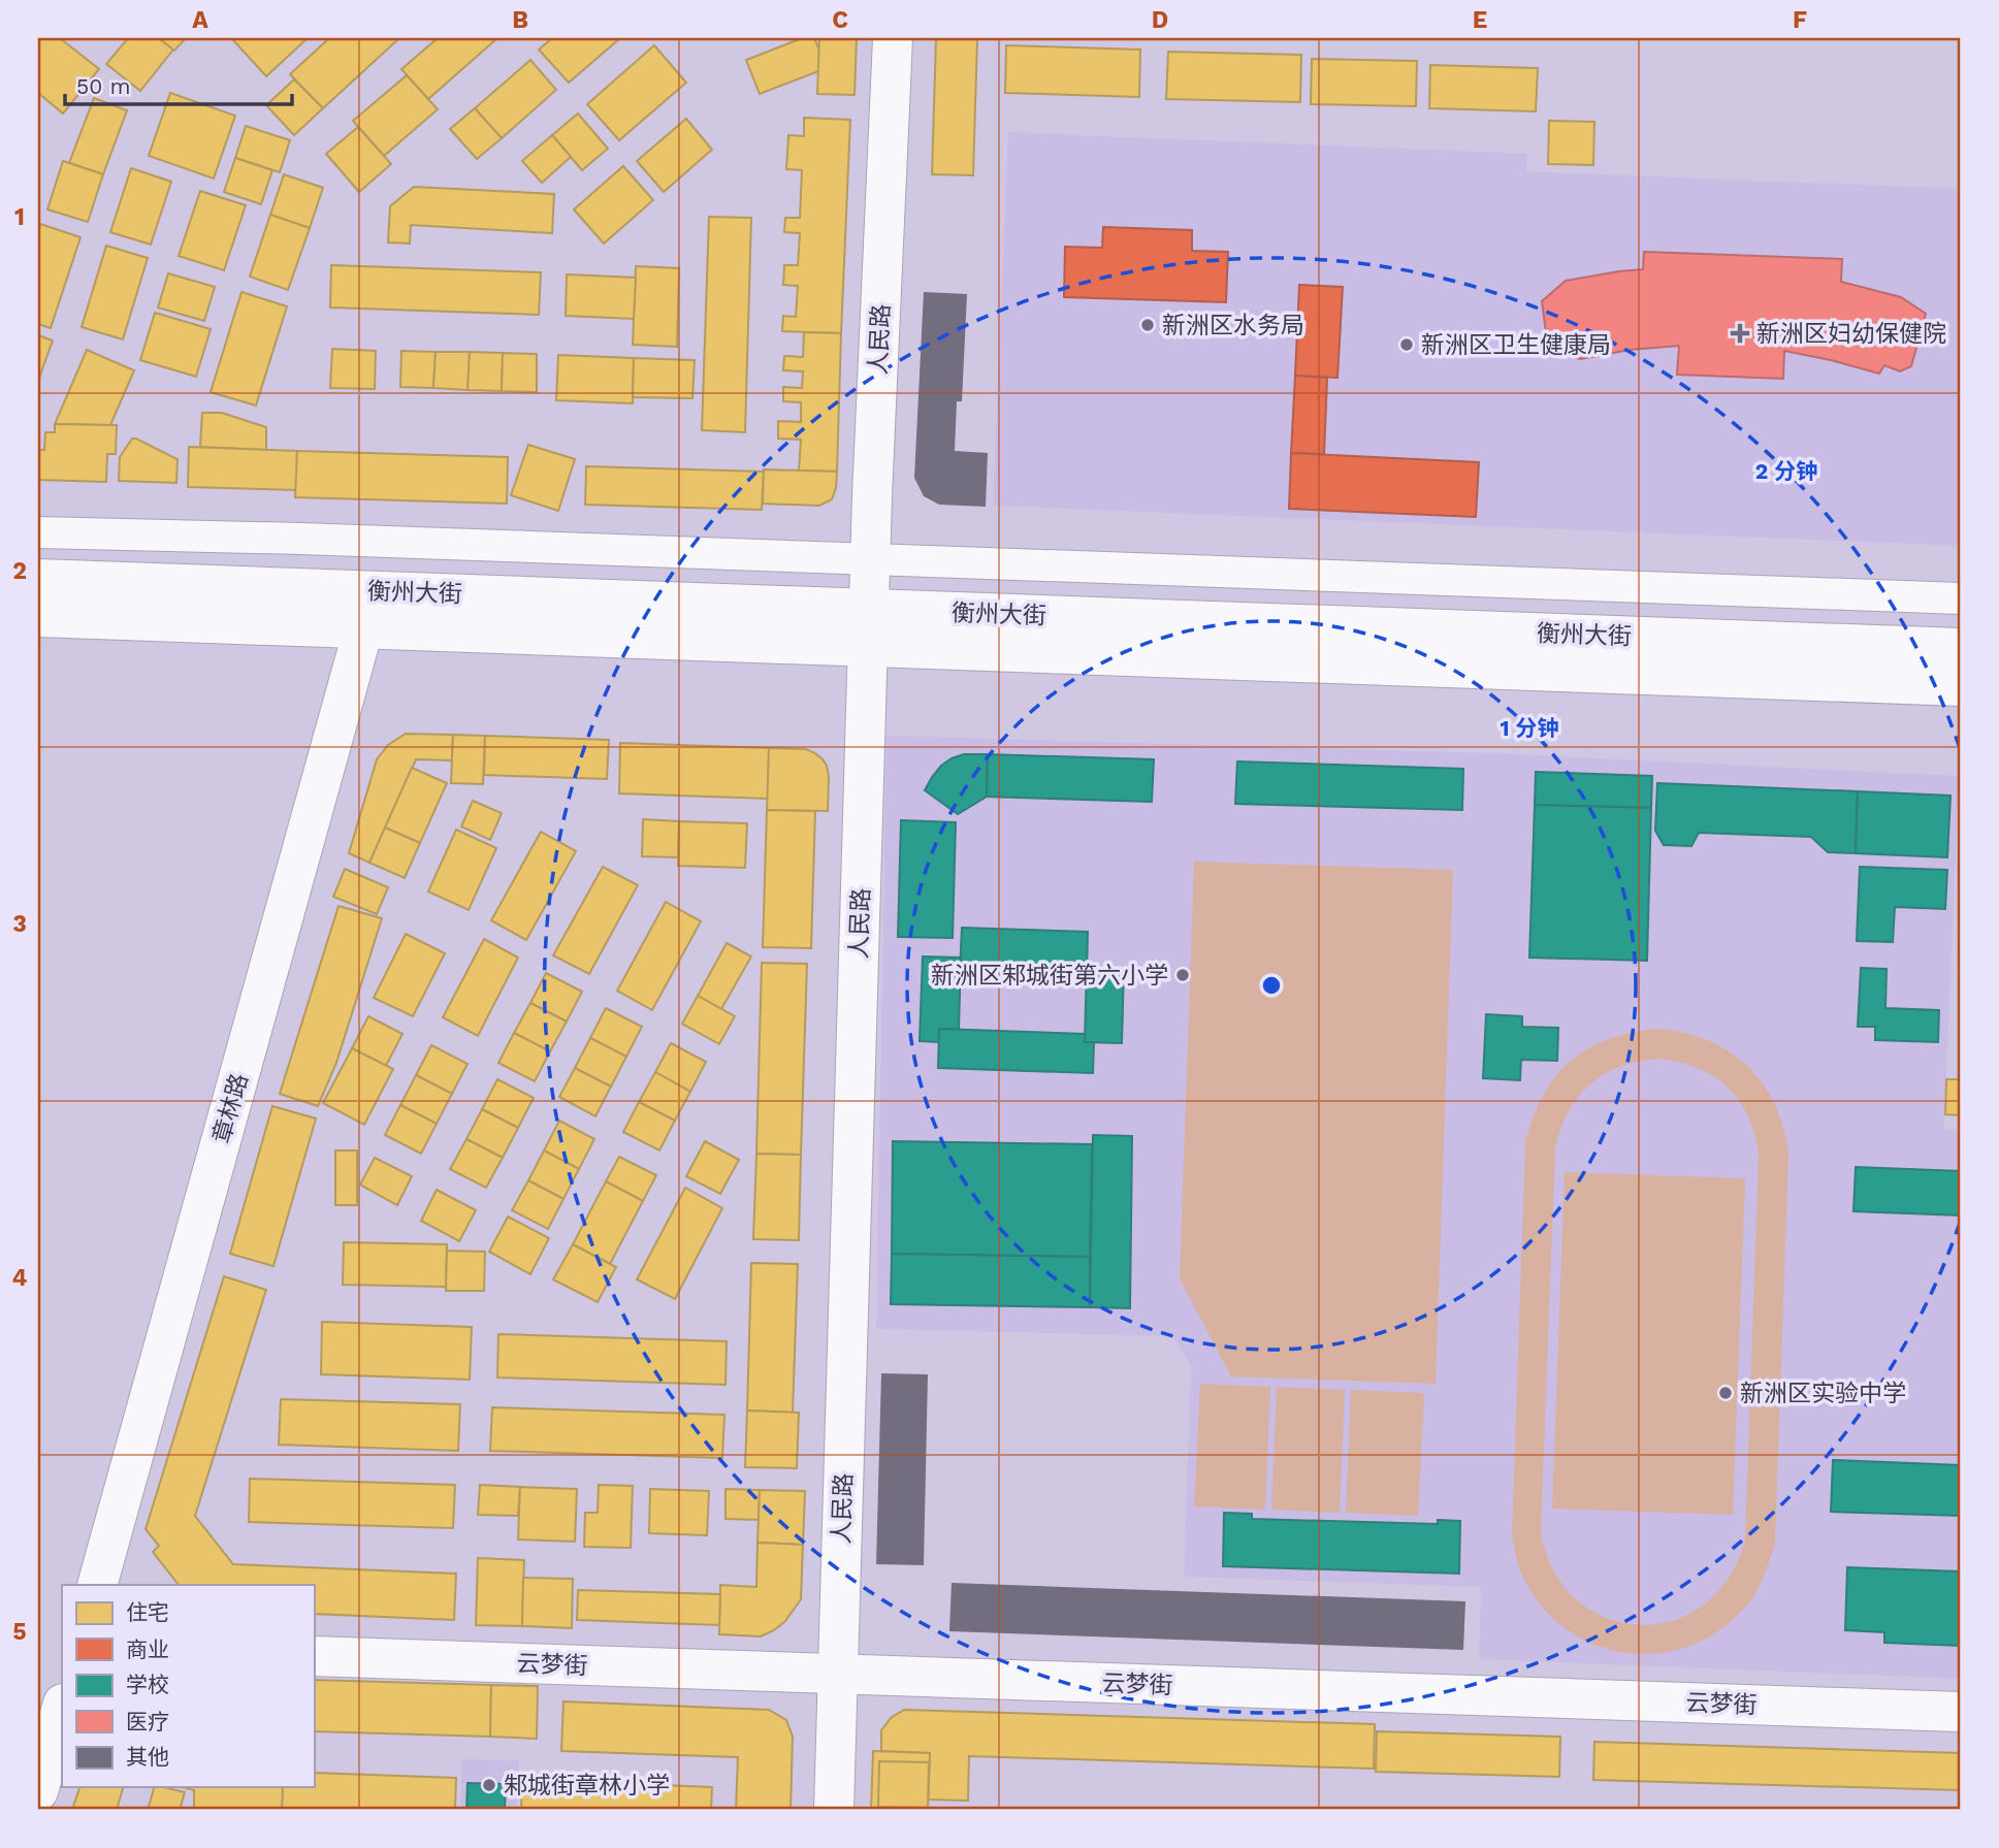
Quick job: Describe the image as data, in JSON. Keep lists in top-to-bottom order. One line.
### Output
{"streets":{"street":["人民路","衡州大街","章林路","云梦街"]},"crossings":[["人民路","衡州大街"],["人民路","云梦街"],["衡州大街","章林路"]],"places":{"other":["新洲区水务局","新洲区卫生健康局","新洲区邾城街第六小学","新洲区实验中学","邾城街章林小学"],"health":["新洲区妇幼保健院"]},"legend":["住宅","商业","学校","医疗","其他"],"scale_bar":"50 m","grid":{"columns":["A","B","C","D","E","F"],"rows":["1","2","3","4","5"]},"rings":["2 分钟","1 分钟"]}
